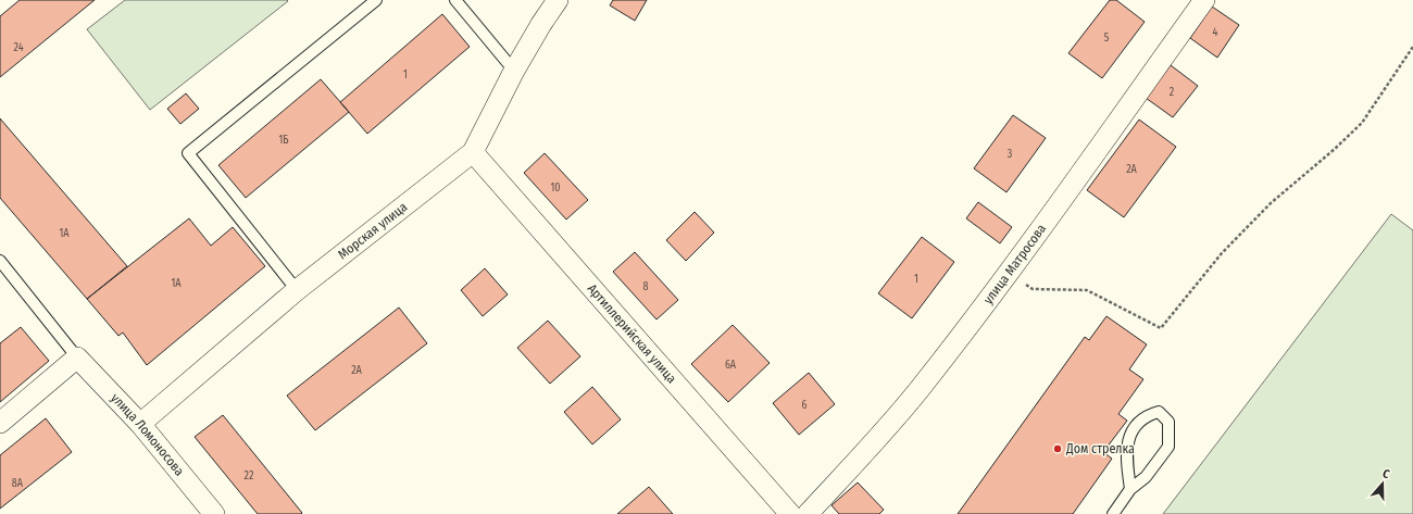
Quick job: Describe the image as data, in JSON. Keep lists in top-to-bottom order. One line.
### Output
{"streets":{"street":["Морская улица","улица Матросова","Артиллерийская улица","улица Ломоносова"]},"crossings":[["Морская улица","Артиллерийская улица"],["Морская улица","улица Ломоносова"]],"places":["Дом стрелка"],"house_numbers":["4","5","24","1","2","1Б","3","2А","10","1А","1","1А","8","6А","2А","6","22","8А"],"north":"top"}
